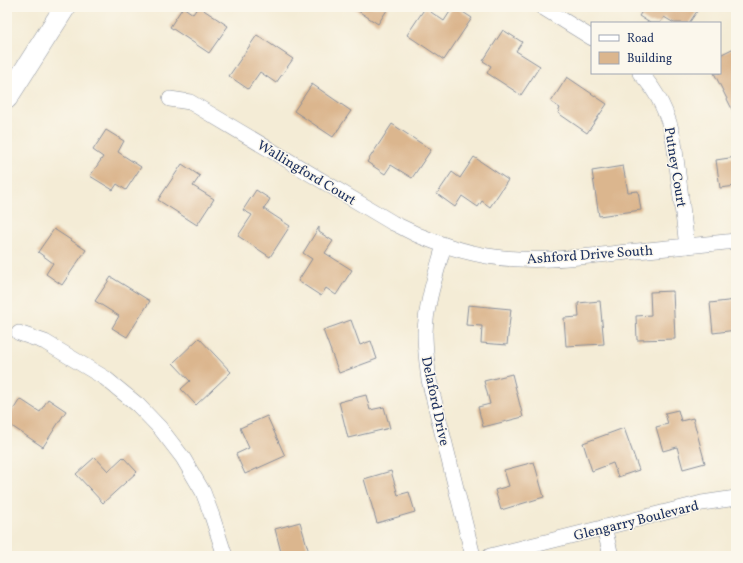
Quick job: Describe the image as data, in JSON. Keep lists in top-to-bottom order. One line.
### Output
{"streets":{"street":["Putney Court","Wallingford Court","Ashford Drive South","Delaford Drive","Glengarry Boulevard"]},"crossings":[["Putney Court","Ashford Drive South"],["Wallingford Court","Ashford Drive South"],["Wallingford Court","Delaford Drive"],["Ashford Drive South","Delaford Drive"]],"legend":["Road","Building"]}
